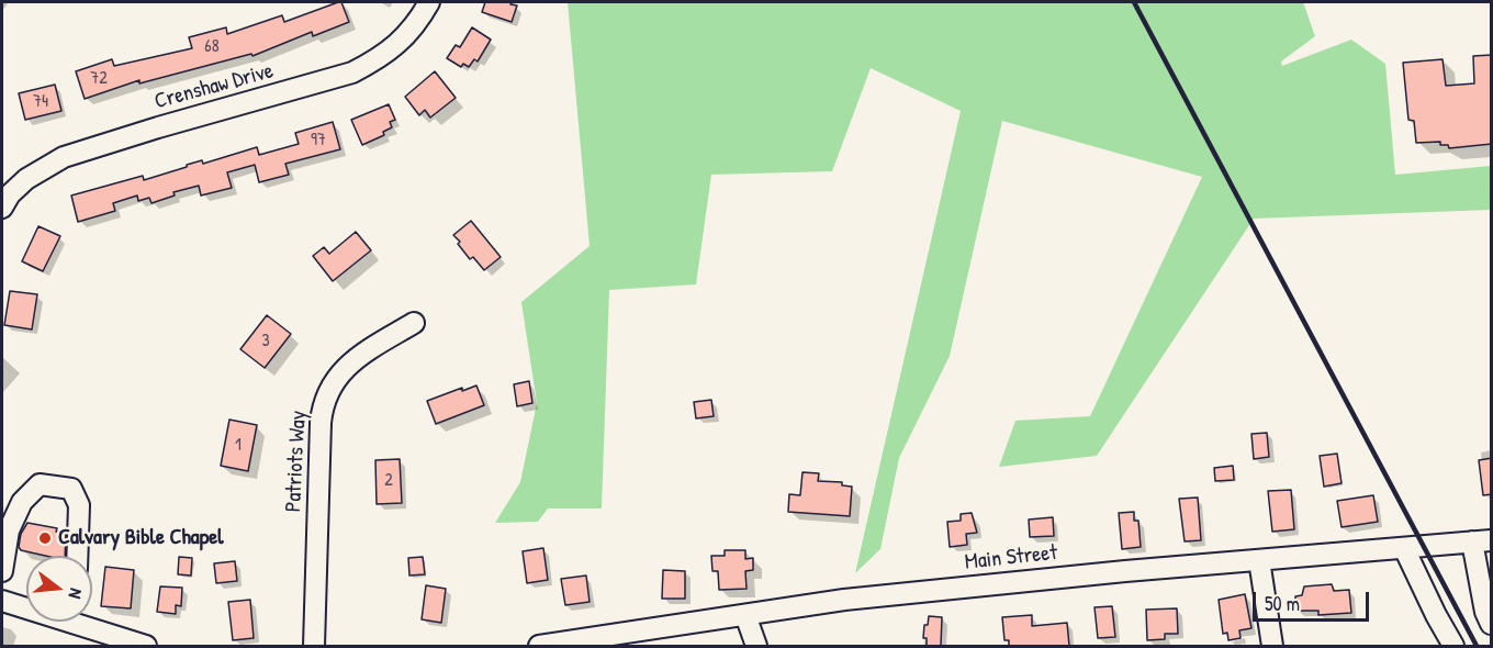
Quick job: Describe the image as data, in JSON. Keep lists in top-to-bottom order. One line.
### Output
{"streets":{"street":["Crenshaw Drive","Patriots Way","Main Street"]},"places":["Calvary Bible Chapel"],"house_numbers":["68","72","74","97","3","1","2"],"scale_bar":"50 m","north":"right"}
